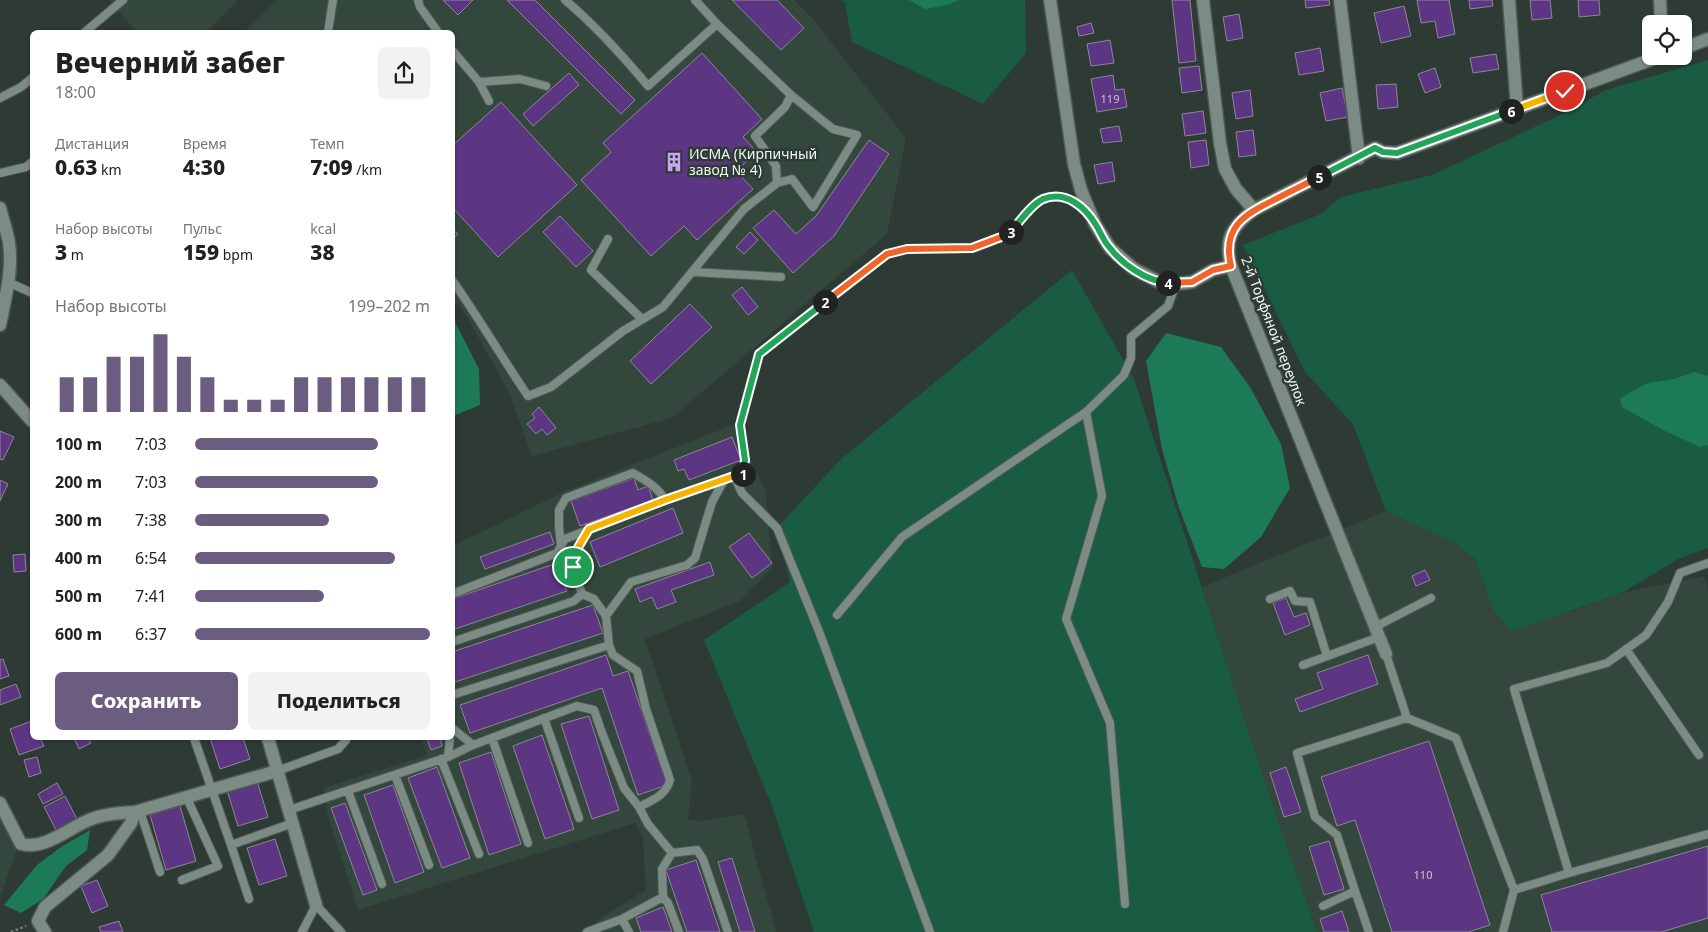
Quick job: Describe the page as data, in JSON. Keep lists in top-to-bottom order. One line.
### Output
{"streets":{"street":["2-й Торфяной переулок"]},"places":{"building":["ИСМА (Кирпичный завод № 4)"]},"house_numbers":["119","110"],"page":{"heading":["Вечерний забег","18:00"],"pins":["6","5","3","4","2","1"],"stats":[["Дистанция","0.63 km"],["Время","4:30"],["Темп","7:09 /km"],["Набор высоты","3 m"],["Пульс","159 bpm"],["kcal","38"]],"chart":["Набор высоты","199–202 m"],"list":[{"name":"100 m","note":"7:03"},{"name":"200 m","note":"7:03"},{"name":"300 m","note":"7:38"},{"name":"400 m","note":"6:54"},{"name":"500 m","note":"7:41"},{"name":"600 m","note":"6:37"}],"buttons":["Сохранить","Поделиться"]}}
